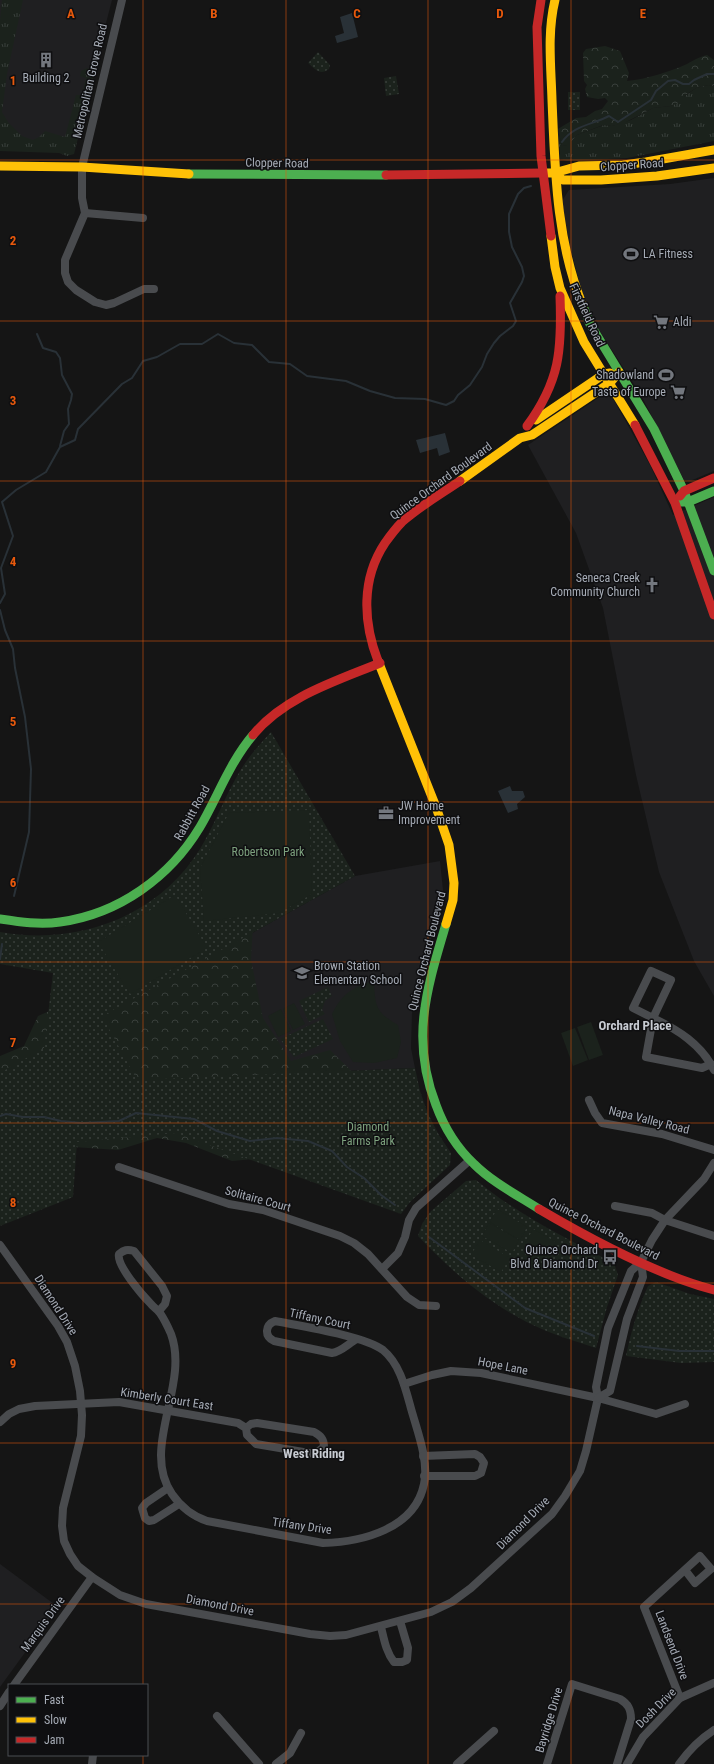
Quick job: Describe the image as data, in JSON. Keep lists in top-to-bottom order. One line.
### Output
{"streets":{"street":["Metropolitan Grove Road","Clopper Road","Firstfield Road","Quince Orchard Boulevard","Rabbitt Road","Napa Valley Road","Solitaire Court","Diamond Drive","Tiffany Court","Hope Lane","Kimberly Court East","Tiffany Drive","Marquis Drive","Landsend Drive","Dosh Drive","Bayridge Drive"]},"crossings":[["Metropolitan Grove Road","Clopper Road"],["Clopper Road","Firstfield Road"],["Firstfield Road","Quince Orchard Boulevard"],["Quince Orchard Boulevard","Rabbitt Road"],["Quince Orchard Boulevard","Diamond Drive"],["Diamond Drive","Hope Lane"],["Diamond Drive","Kimberly Court East"],["Diamond Drive","Marquis Drive"],["Tiffany Court","Hope Lane"],["Tiffany Court","Tiffany Drive"],["Hope Lane","Tiffany Drive"],["Kimberly Court East","Tiffany Drive"],["Landsend Drive","Dosh Drive"]],"districts":["Orchard Place","West Riding"],"parks":["Robertson Park","Diamond Farms Park"],"places":{"building":["Building 2"],"sports":["LA Fitness","Shadowland"],"supermarket":["Aldi","Taste of Europe"],"church":["Seneca Creek Community Church"],"office":["JW Home Improvement"],"school or university":["Brown Station Elementary School"],"bus stop":["Quince Orchard Blvd & Diamond Dr"]},"legend":["Fast","Slow","Jam"],"grid":{"columns":["A","B","C","D","E"],"rows":["1","2","3","4","5","6","7","8","9"]}}
